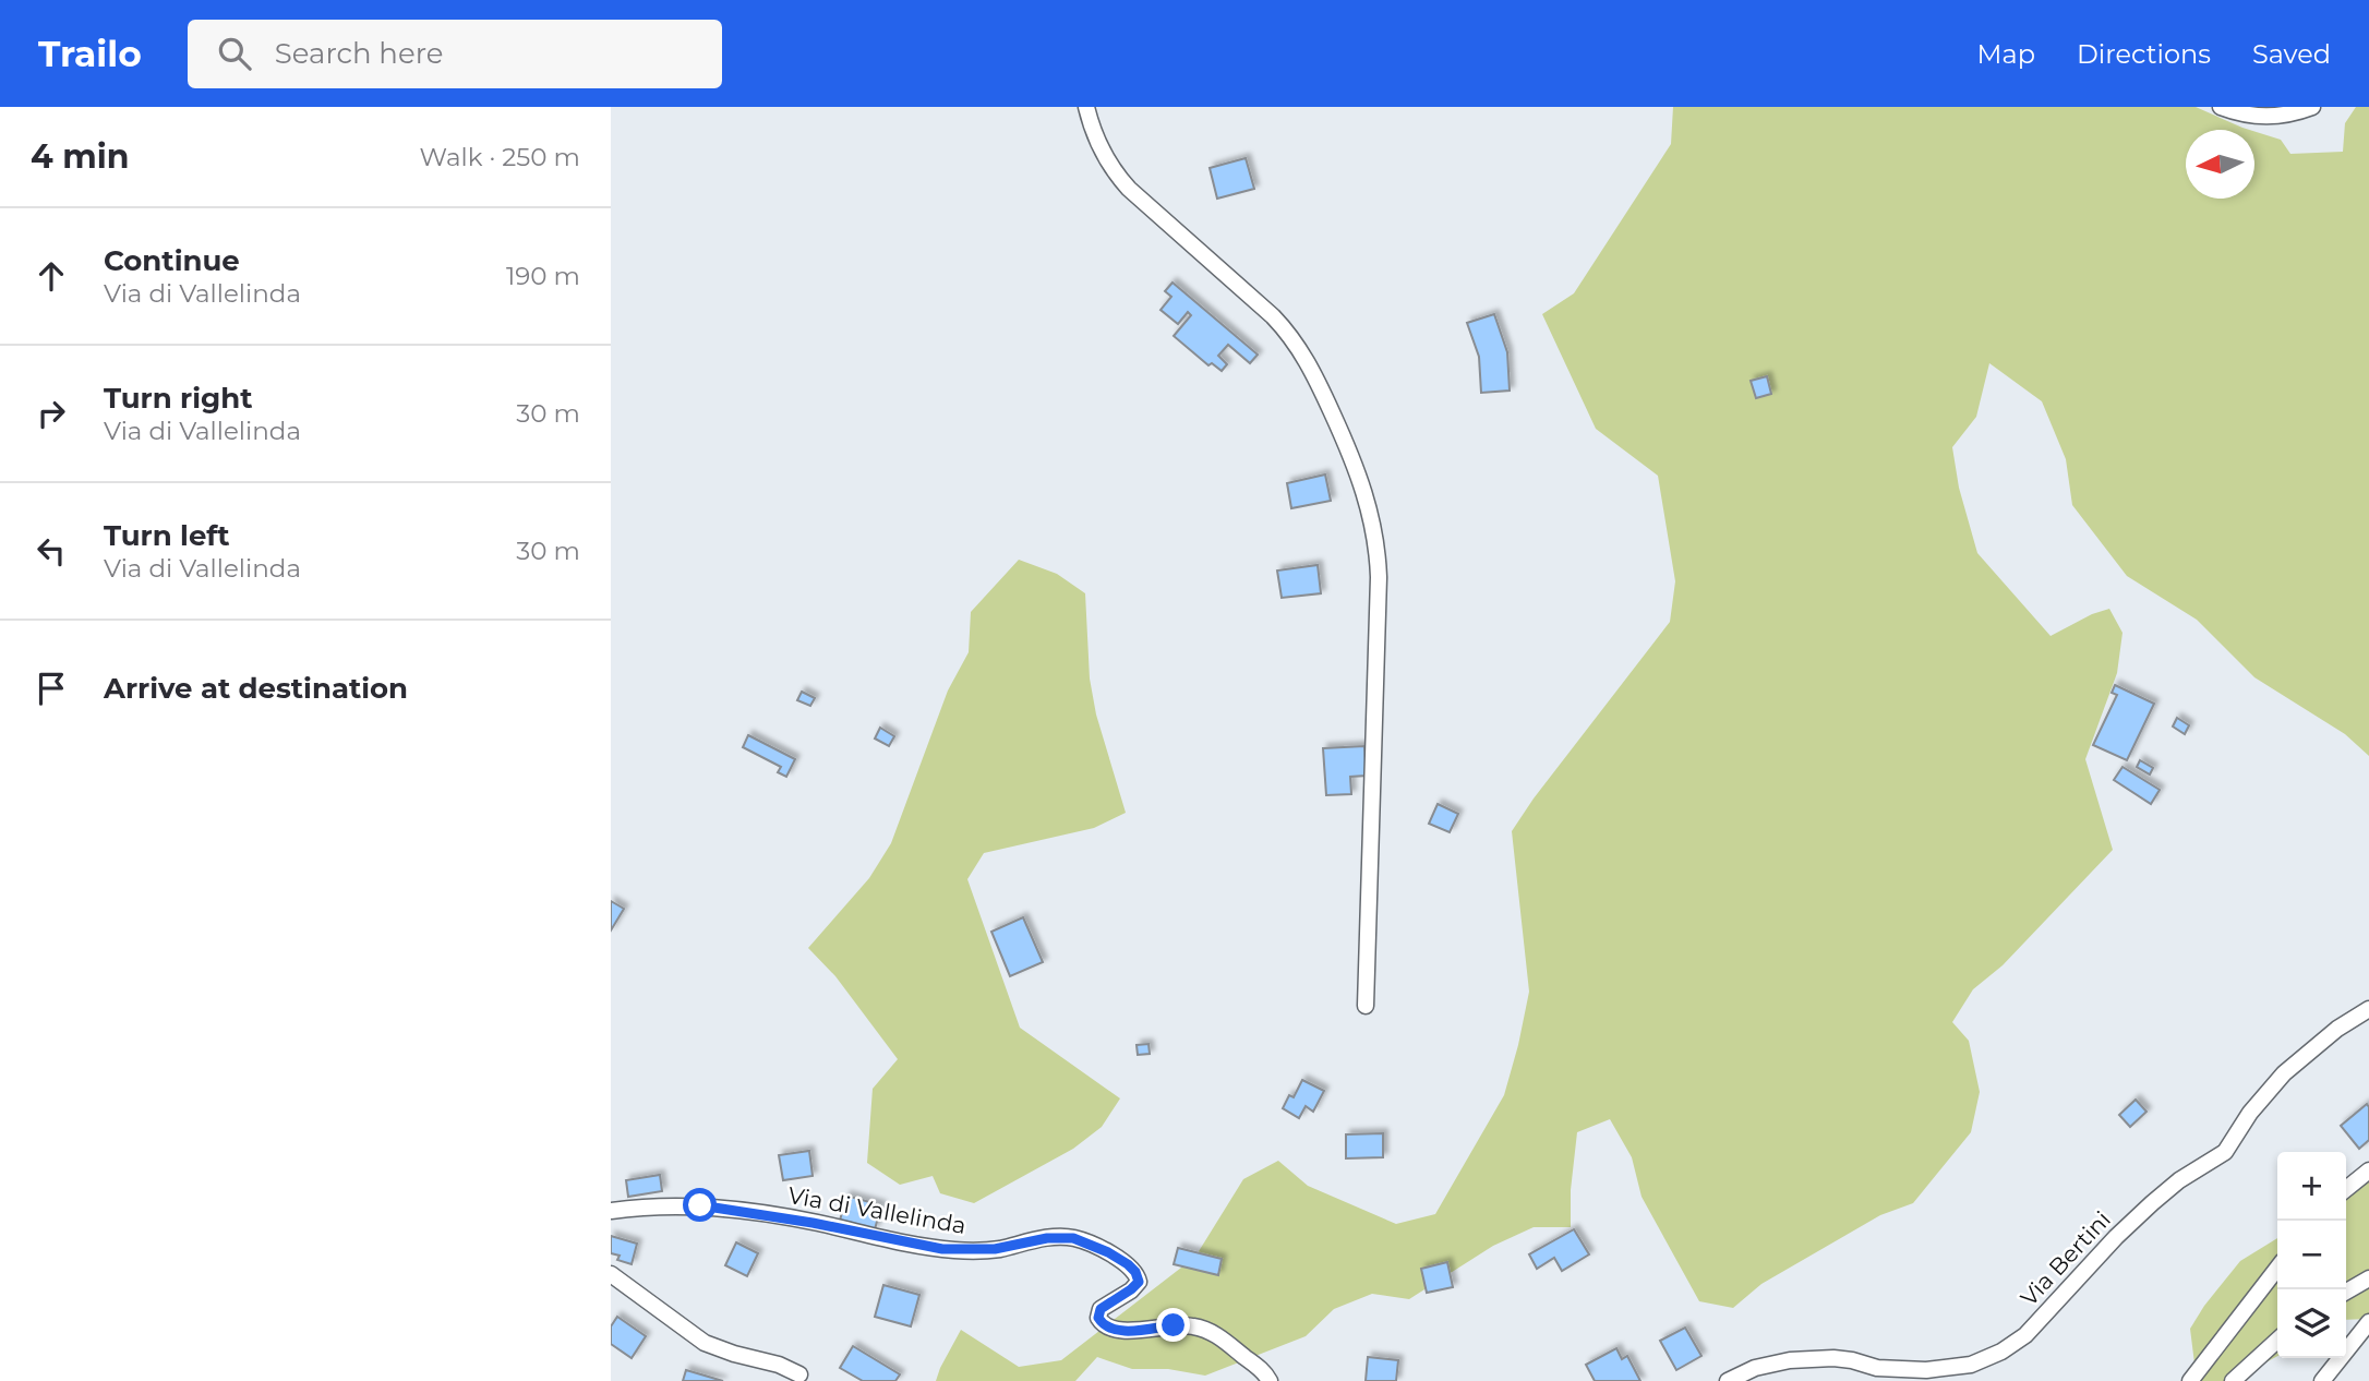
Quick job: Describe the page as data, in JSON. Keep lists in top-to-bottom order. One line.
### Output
{"streets":{"street":["Via di Vallelinda","Via Bertini"]},"north":"left","page":{"header":"Trailo","search":"Search here","nav":["Map","Directions","Saved"],"heading":["4 min","Walk · 250 m"],"list":[["Continue","Via di Vallelinda","190 m"],["Turn right","Via di Vallelinda","30 m"],["Turn left","Via di Vallelinda","30 m"],"Arrive at destination"],"map_buttons":["+","−"]}}
